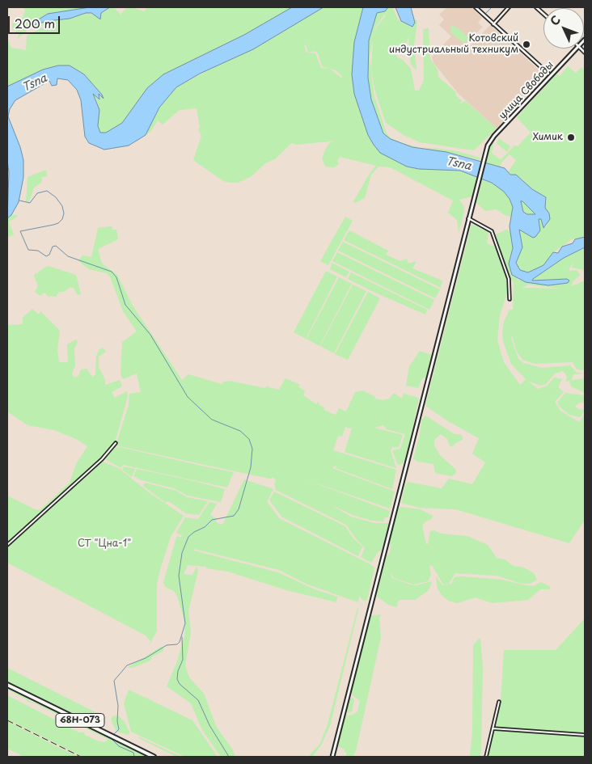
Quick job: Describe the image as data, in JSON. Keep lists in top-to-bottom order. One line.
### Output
{"streets":{"main road":["улица Свободы","68Н-073"]},"water":["Tsna"],"parks":["СТ \"Цна-1\""],"places":["Котовский индустриальный техникум","Химик"],"scale_bar":"200 m","north":"top left"}
